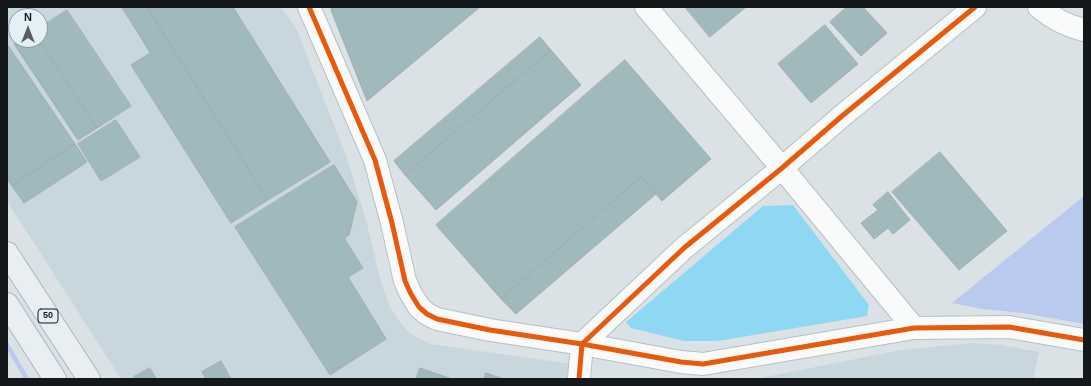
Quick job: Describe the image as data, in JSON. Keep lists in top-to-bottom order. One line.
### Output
{"streets":{"highway":["50"]},"north":"top"}
